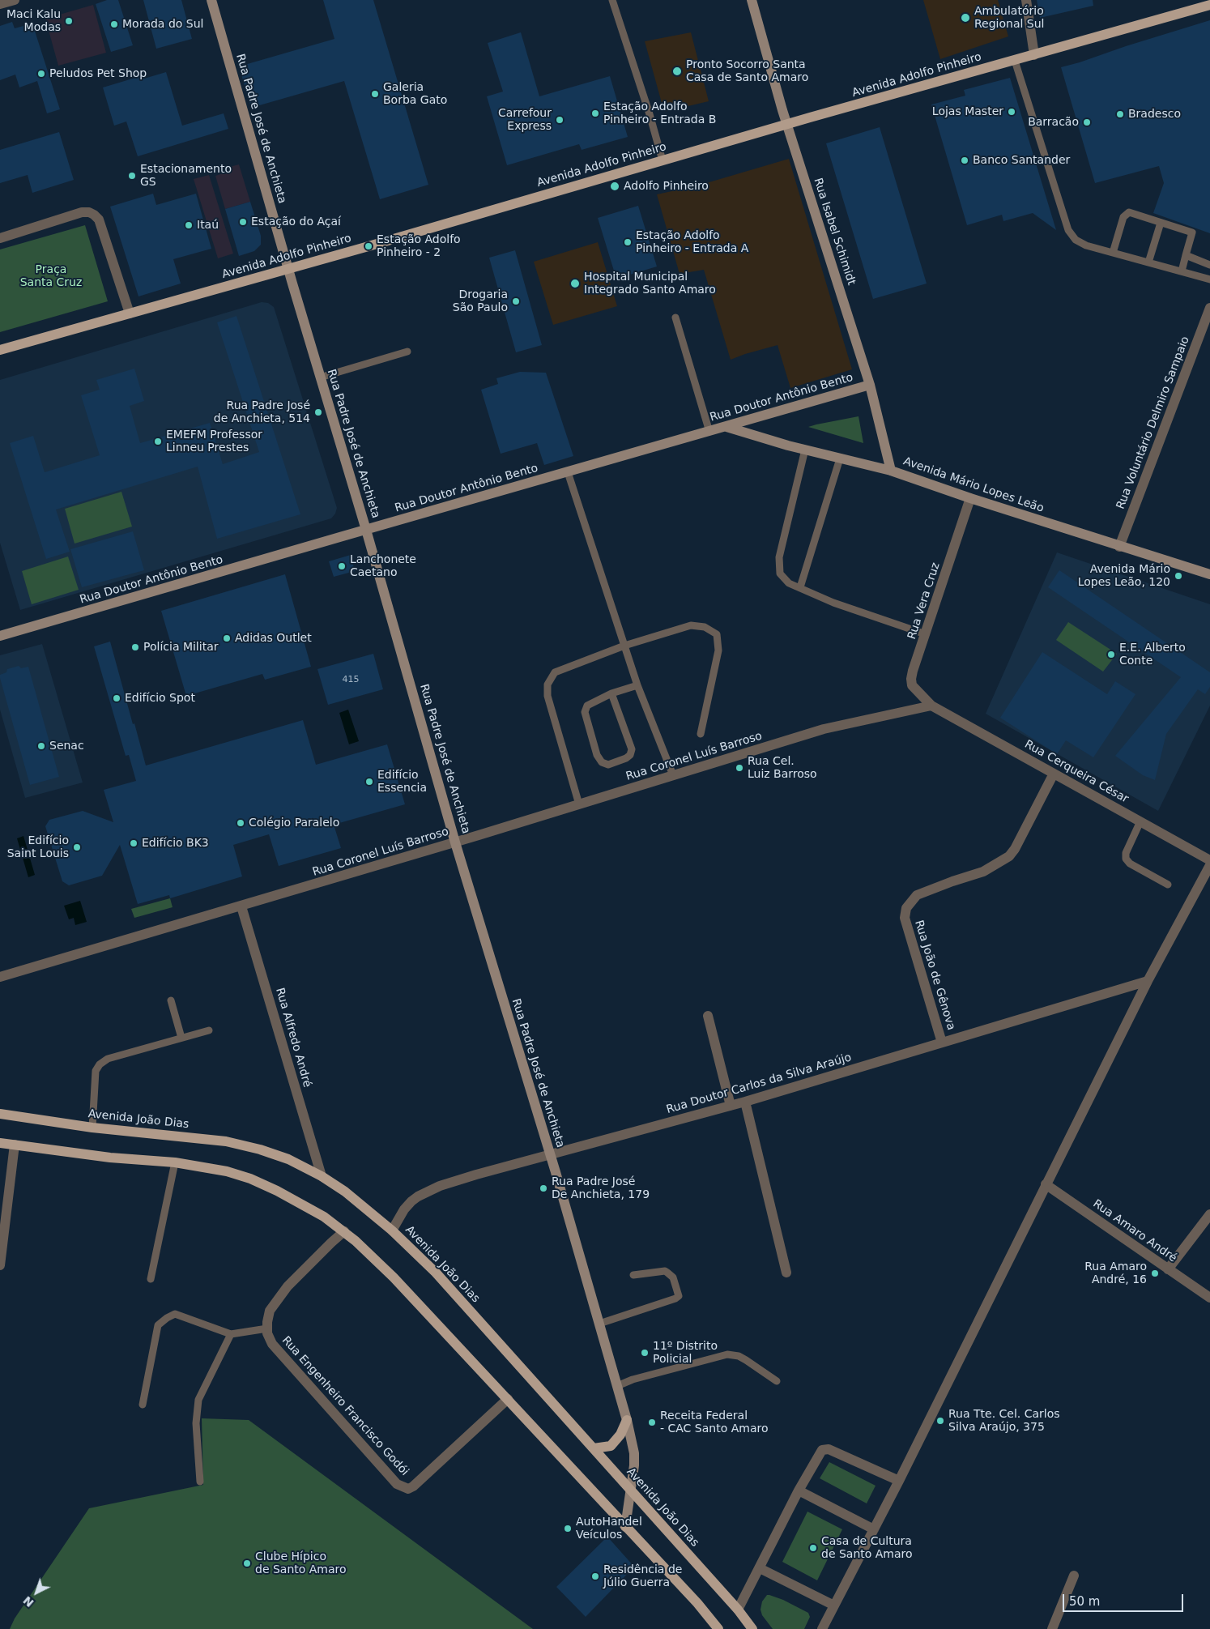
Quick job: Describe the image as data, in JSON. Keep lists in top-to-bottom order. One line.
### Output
{"streets":{"main road":["Avenida Adolfo Pinheiro","Avenida João Dias"],"street":["Rua Padre José de Anchieta","Rua Isabel Schimidt","Rua Doutor Antônio Bento","Rua Voluntário Delmiro Sampaio","Avenida Mário Lopes Leão","Rua Vera Cruz","Rua Coronel Luís Barroso","Rua Cerqueira César","Rua João de Gênova","Rua Alfredo André","Rua Doutor Carlos da Silva Araújo","Rua Amaro André","Rua Engenheiro Francisco Godói"]},"crossings":[["Avenida Adolfo Pinheiro","Rua Padre José de Anchieta"],["Avenida Adolfo Pinheiro","Rua Isabel Schimidt"],["Rua Padre José de Anchieta","Rua Doutor Antônio Bento"],["Rua Padre José de Anchieta","Rua Coronel Luís Barroso"],["Rua Padre José de Anchieta","Rua Doutor Carlos da Silva Araújo"],["Rua Padre José de Anchieta","Avenida João Dias"],["Rua Isabel Schimidt","Rua Doutor Antônio Bento"],["Rua Isabel Schimidt","Avenida Mário Lopes Leão"],["Rua Doutor Antônio Bento","Avenida Mário Lopes Leão"],["Rua Voluntário Delmiro Sampaio","Avenida Mário Lopes Leão"],["Avenida Mário Lopes Leão","Rua Vera Cruz"],["Rua Vera Cruz","Rua Coronel Luís Barroso"],["Rua Vera Cruz","Rua Cerqueira César"],["Rua Coronel Luís Barroso","Rua Cerqueira César"],["Rua Coronel Luís Barroso","Rua Alfredo André"],["Rua Cerqueira César","Rua João de Gênova"],["Rua João de Gênova","Rua Doutor Carlos da Silva Araújo"],["Rua Alfredo André","Avenida João Dias"],["Rua Doutor Carlos da Silva Araújo","Avenida João Dias"]],"parks":["Praça Santa Cruz"],"places":["Ambulatório Regional Sul","Maci Kalu Modas","Morada do Sul","Pronto Socorro Santa Casa de Santo Amaro","Peludos Pet Shop","Galeria Borba Gato","Lojas Master","Estação Adolfo Pinheiro - Entrada B","Bradesco","Carrefour Express","Barracão","Banco Santander","Estacionamento GS","Adolfo Pinheiro","Estação do Açaí","Itaú","Estação Adolfo Pinheiro - Entrada A","Estação Adolfo Pinheiro - 2","Hospital Municipal Integrado Santo Amaro","Drogaria São Paulo","Rua Padre José de Anchieta, 514","EMEFM Professor Linneu Prestes","Lanchonete Caetano","Avenida Mário Lopes Leão, 120","Adidas Outlet","Polícia Militar","E.E. Alberto Conte","Edifício Spot","Senac","Rua Cel. Luiz Barroso","Edifício Essencia","Colégio Paralelo","Edifício BK3","Edifício Saint Louis","Rua Padre José De Anchieta, 179","Rua Amaro André, 16","11º Distrito Policial","Rua Tte. Cel. Carlos Silva Araújo, 375","Receita Federal - CAC Santo Amaro","AutoHandel Veículos","Casa de Cultura de Santo Amaro","Clube Hípico de Santo Amaro","Residência de Júlio Guerra"],"house_numbers":["415"],"scale_bar":"50 m","north":"bottom left"}
